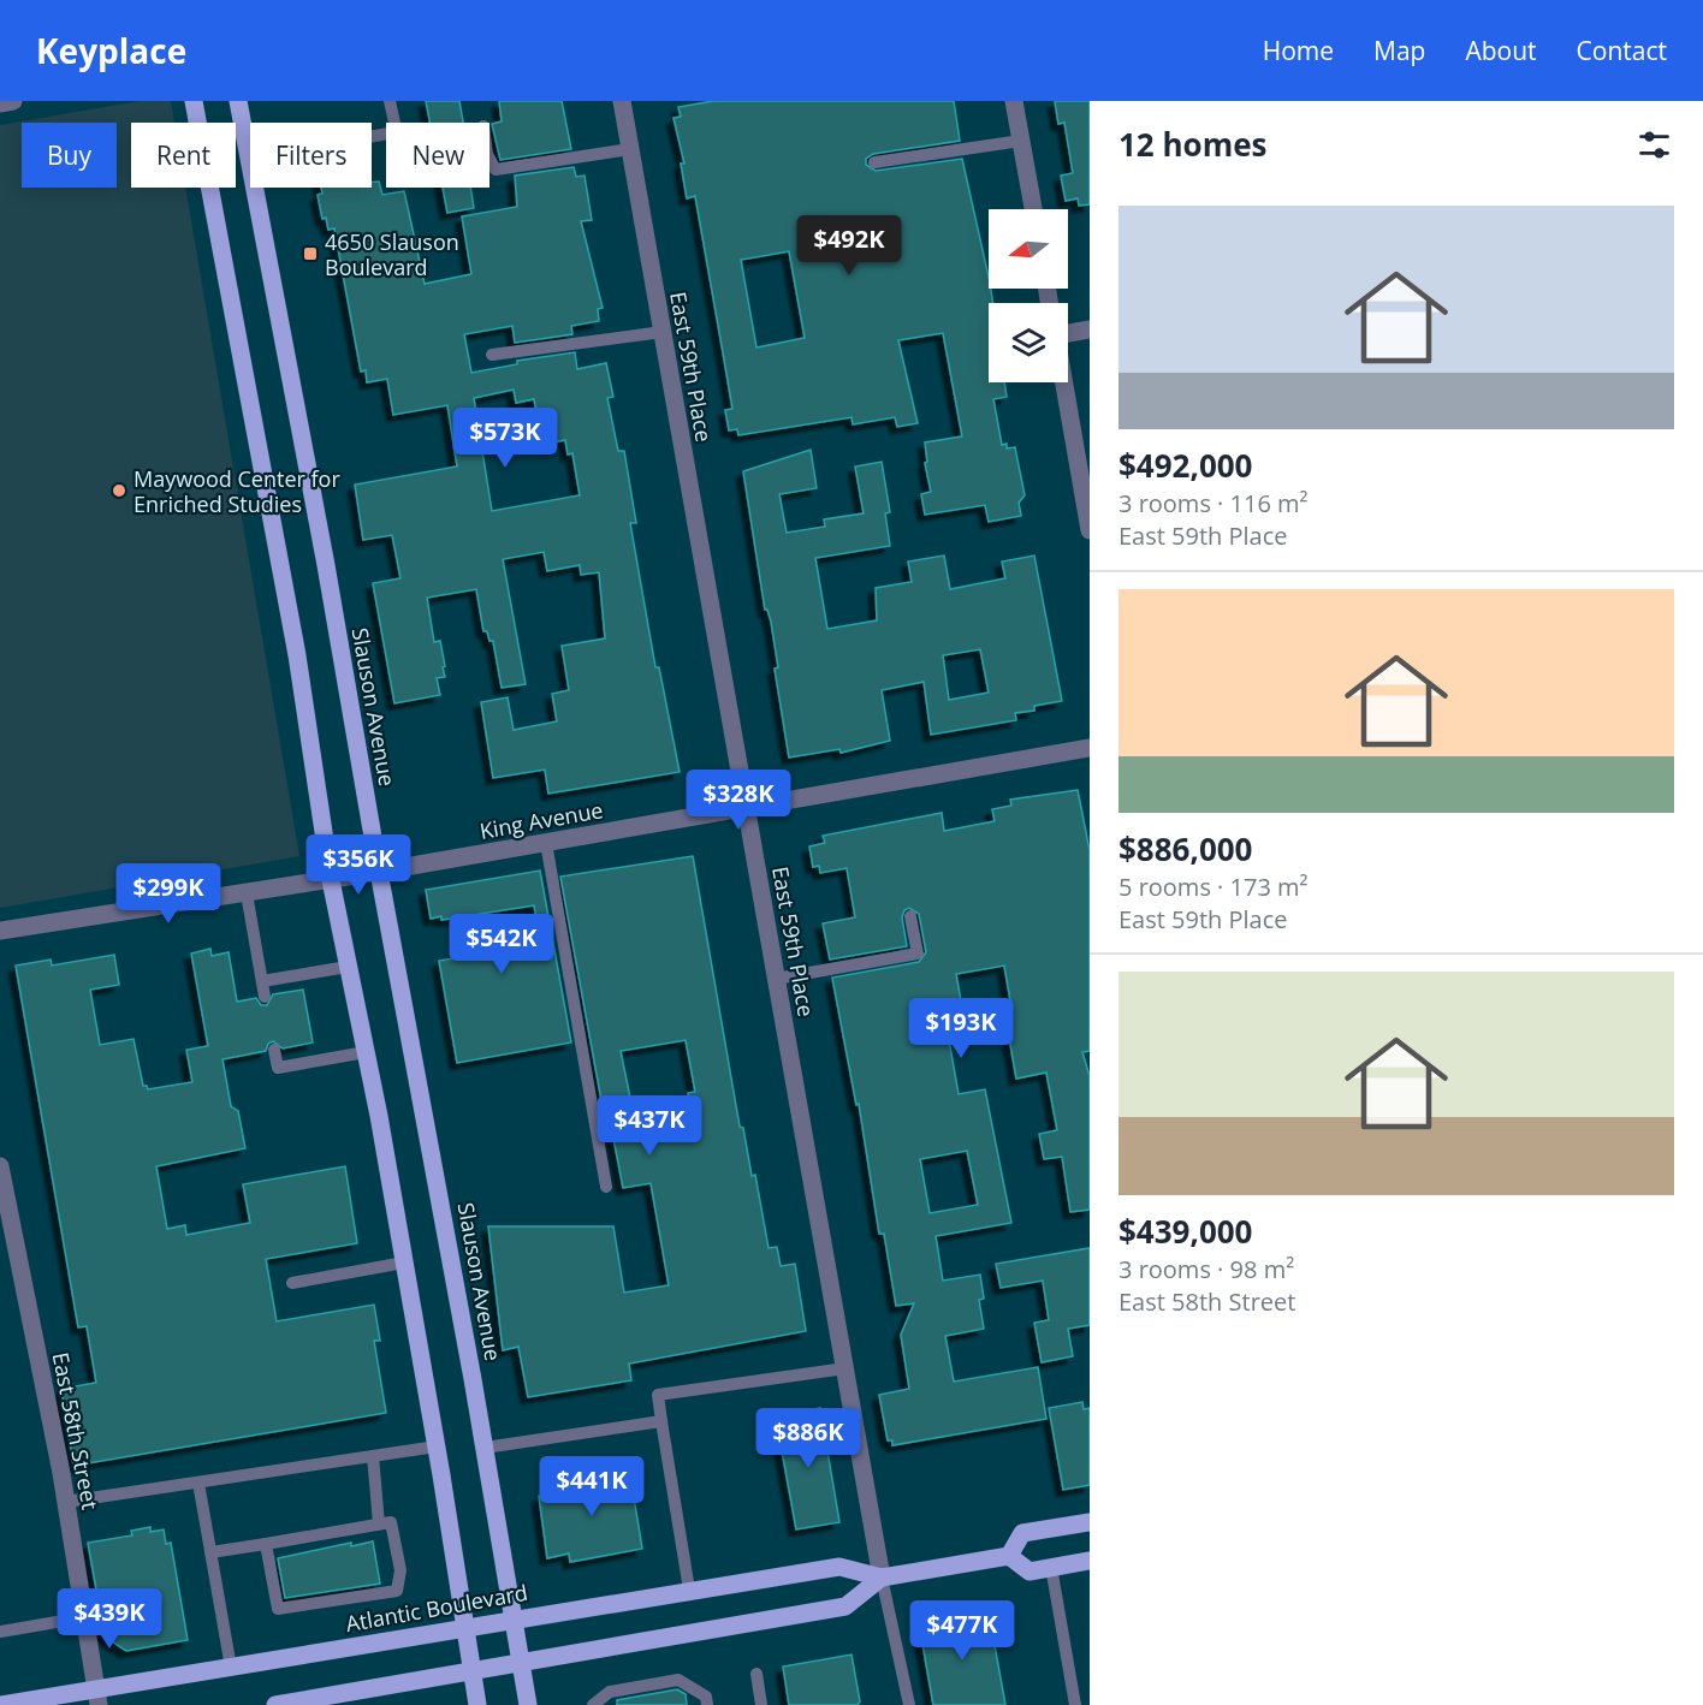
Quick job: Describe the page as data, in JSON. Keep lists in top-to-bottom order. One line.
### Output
{"streets":{"main road":["Slauson Avenue","Atlantic Boulevard"],"street":["East 59th Place","King Avenue","East 58th Street"]},"crossings":[["East 59th Place","King Avenue"],["East 59th Place","Atlantic Boulevard"],["Slauson Avenue","King Avenue"],["Slauson Avenue","Atlantic Boulevard"],["East 58th Street","Atlantic Boulevard"]],"places":{"transit":["4650 Slauson Boulevard"],"other":["Maywood Center for Enriched Studies"]},"north":"left","page":{"header":"Keyplace","nav":["Home","Map","About","Contact"],"heading":"12 homes","chip":["Buy","Rent","Filters","New"],"list":[{"name":"$492,000","note":"3 rooms · 116 m² · East 59th Place"},{"name":"$886,000","note":"5 rooms · 173 m² · East 59th Place"},{"name":"$439,000","note":"3 rooms · 98 m² · East 58th Street"}],"price":["$492K","$573K","$328K","$356K","$299K","$542K","$193K","$437K","$886K","$441K","$439K","$477K"]}}
